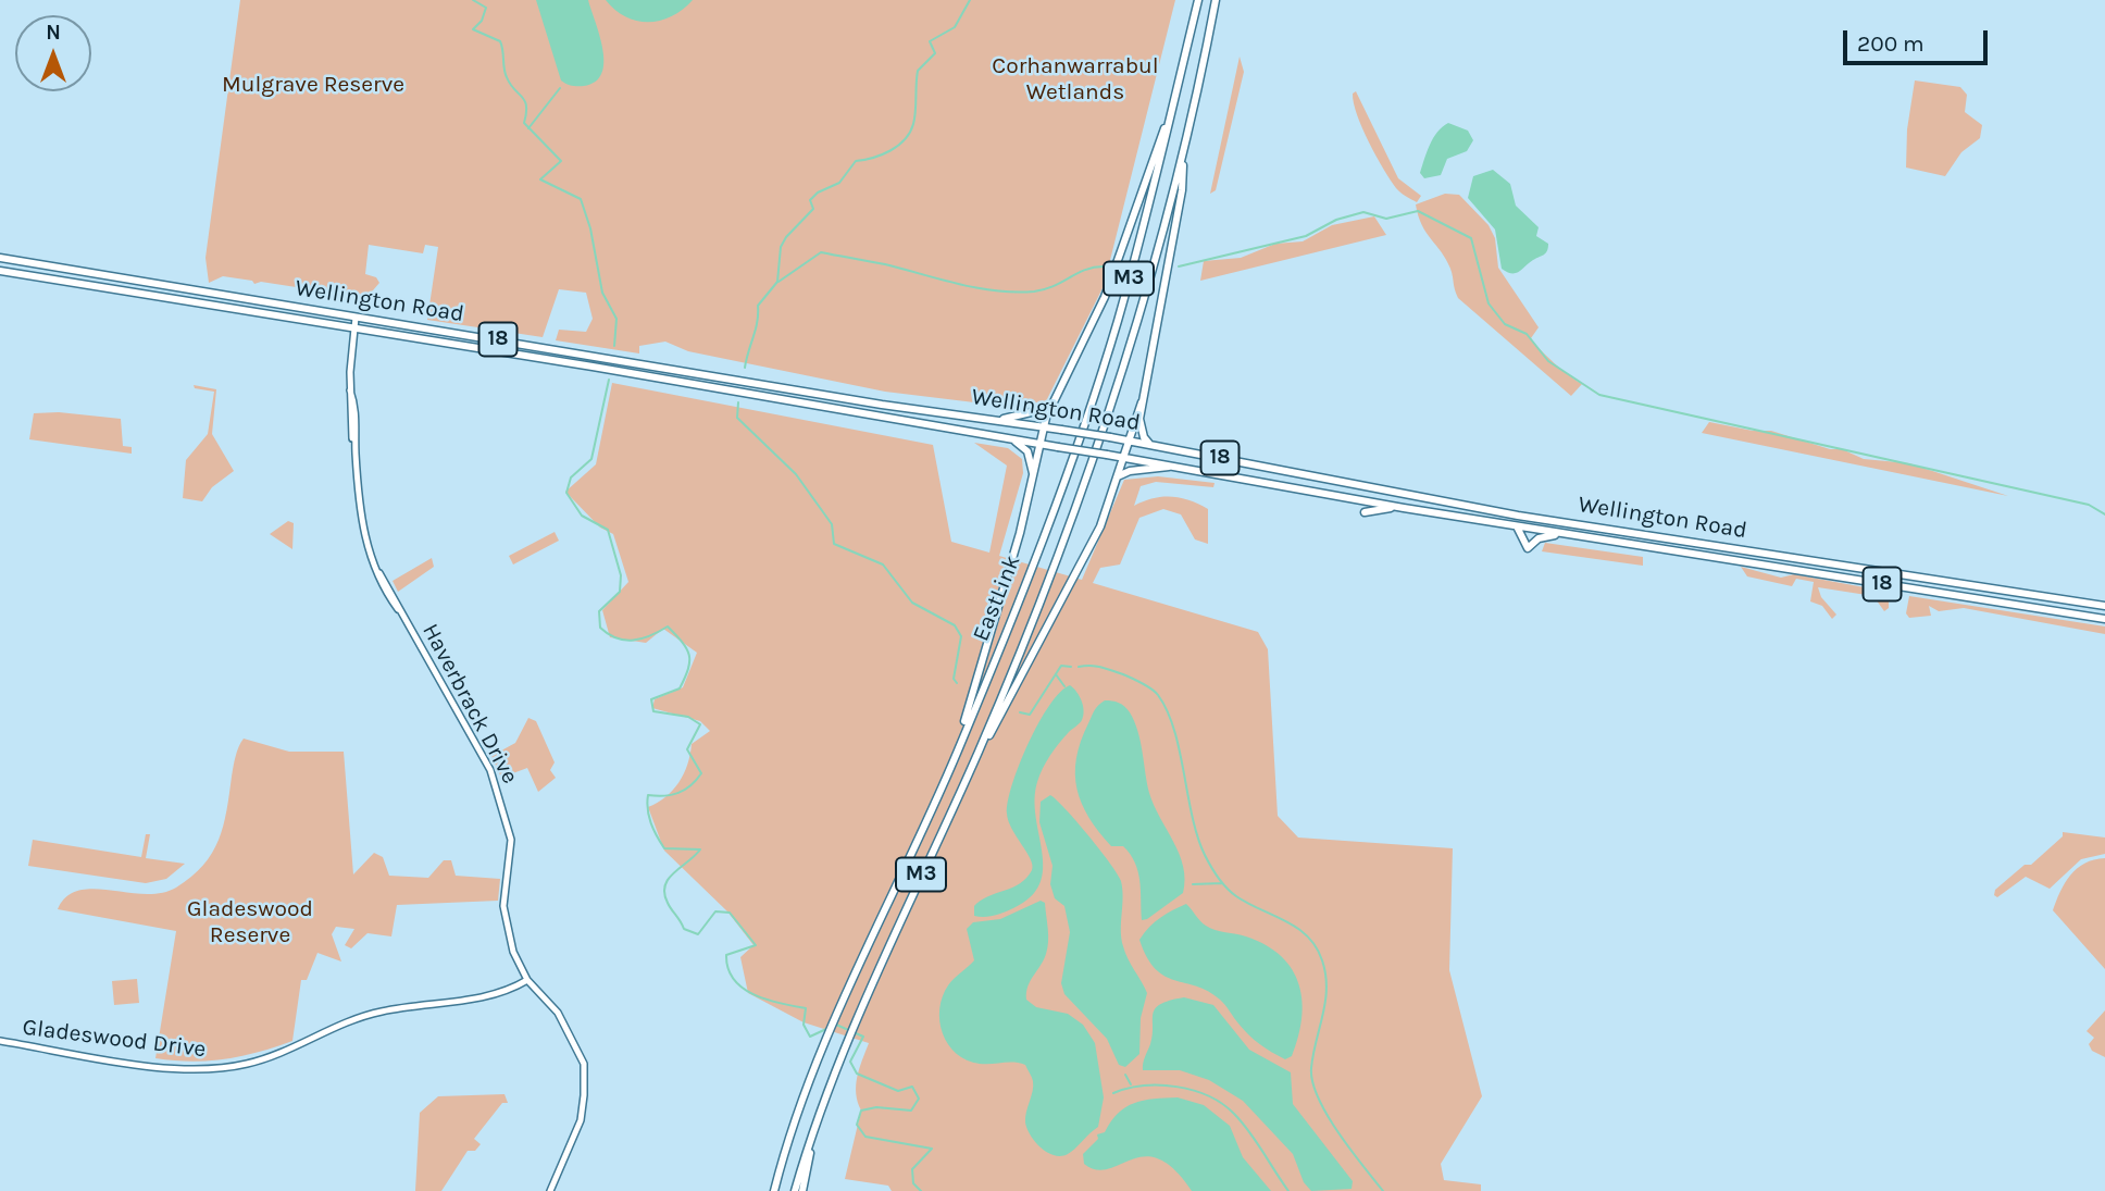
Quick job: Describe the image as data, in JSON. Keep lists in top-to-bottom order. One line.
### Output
{"streets":{"highway":["M3","Wellington Road","18","EastLink"],"street":["Haverbrack Drive","Gladeswood Drive"]},"crossings":[["Wellington Road","Haverbrack Drive"],["Haverbrack Drive","Gladeswood Drive"]],"parks":["Corhanwarrabul Wetlands","Mulgrave Reserve","Gladeswood Reserve"],"scale_bar":"200 m","north":"top"}
